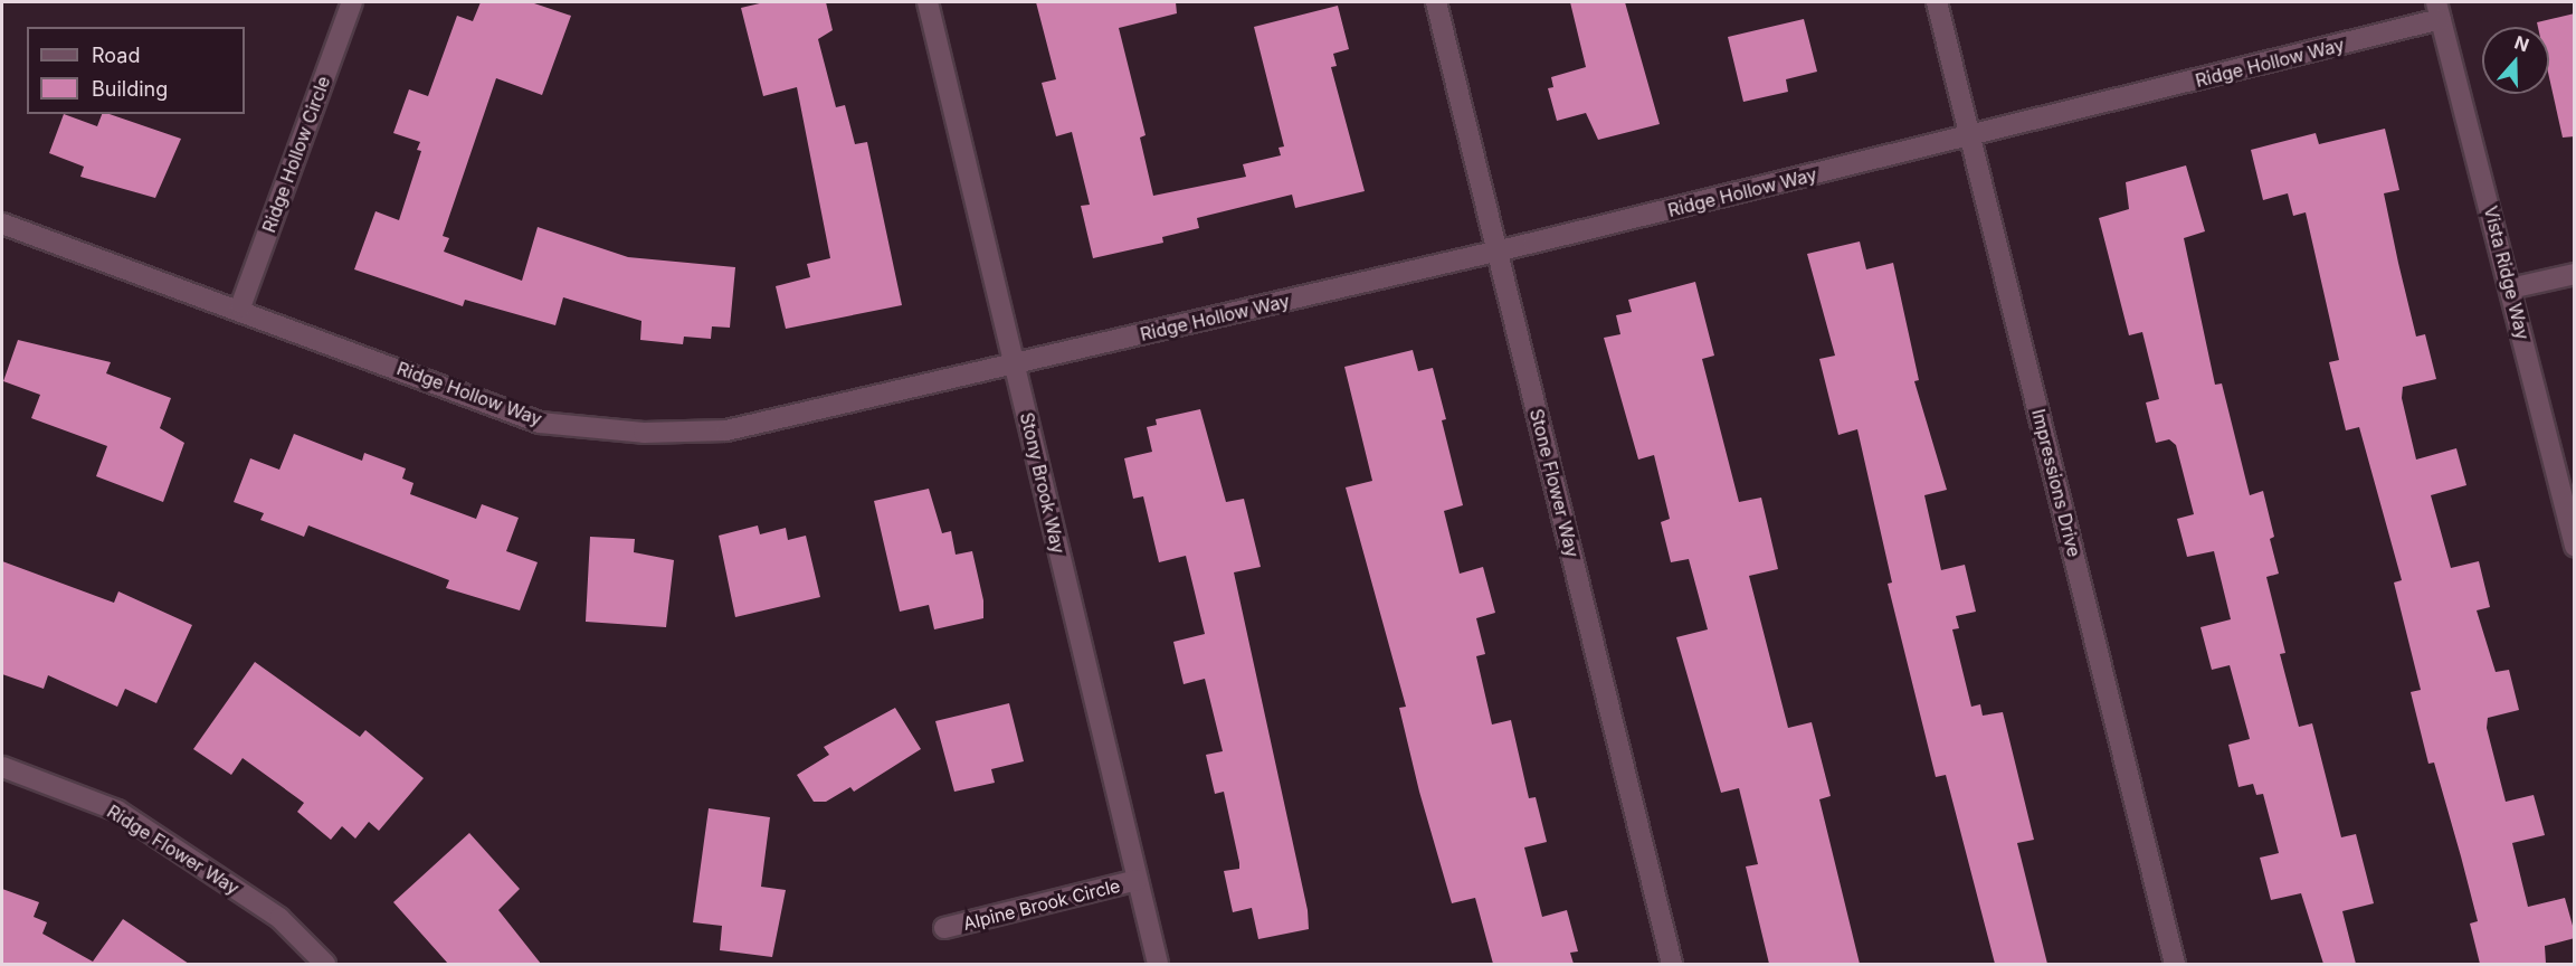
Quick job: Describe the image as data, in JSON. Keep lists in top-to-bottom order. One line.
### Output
{"streets":{"street":["Ridge Hollow Way","Ridge Hollow Circle","Vista Ridge Way","Stony Brook Way","Stone Flower Way","Impressions Drive","Ridge Flower Way","Alpine Brook Circle"]},"crossings":[["Ridge Hollow Way","Ridge Hollow Circle"],["Ridge Hollow Way","Vista Ridge Way"],["Ridge Hollow Way","Stony Brook Way"],["Ridge Hollow Way","Stone Flower Way"],["Ridge Hollow Way","Impressions Drive"],["Stony Brook Way","Alpine Brook Circle"]],"legend":["Road","Building"],"north":"top"}
